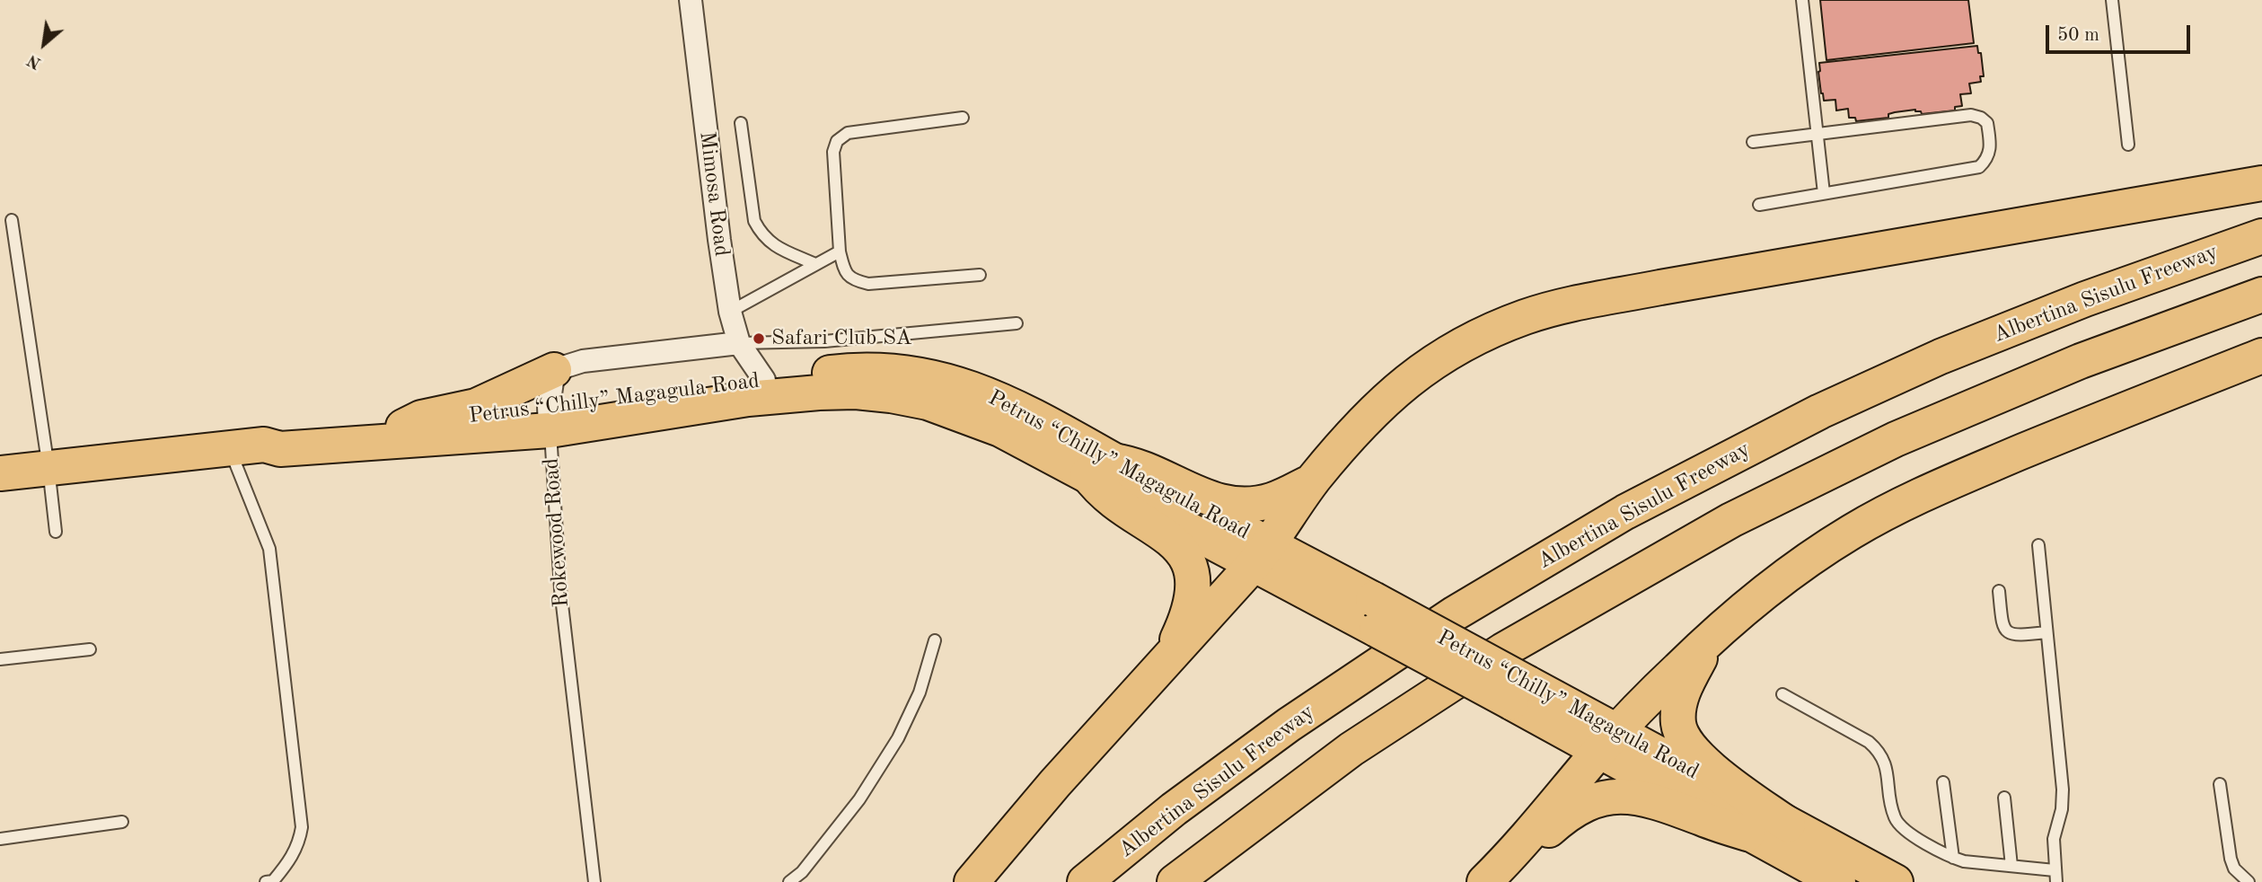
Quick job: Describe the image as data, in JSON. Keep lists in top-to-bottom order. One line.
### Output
{"streets":{"main road":["Albertina Sisulu Freeway","Petrus “Chilly” Magagula Road"],"street":["Mimosa Road","Rokewood Road"]},"crossings":[["Mimosa Road","Petrus “Chilly” Magagula Road"],["Petrus “Chilly” Magagula Road","Rokewood Road"]],"places":["Safari Club SA"],"scale_bar":"50 m","north":"bottom left"}
